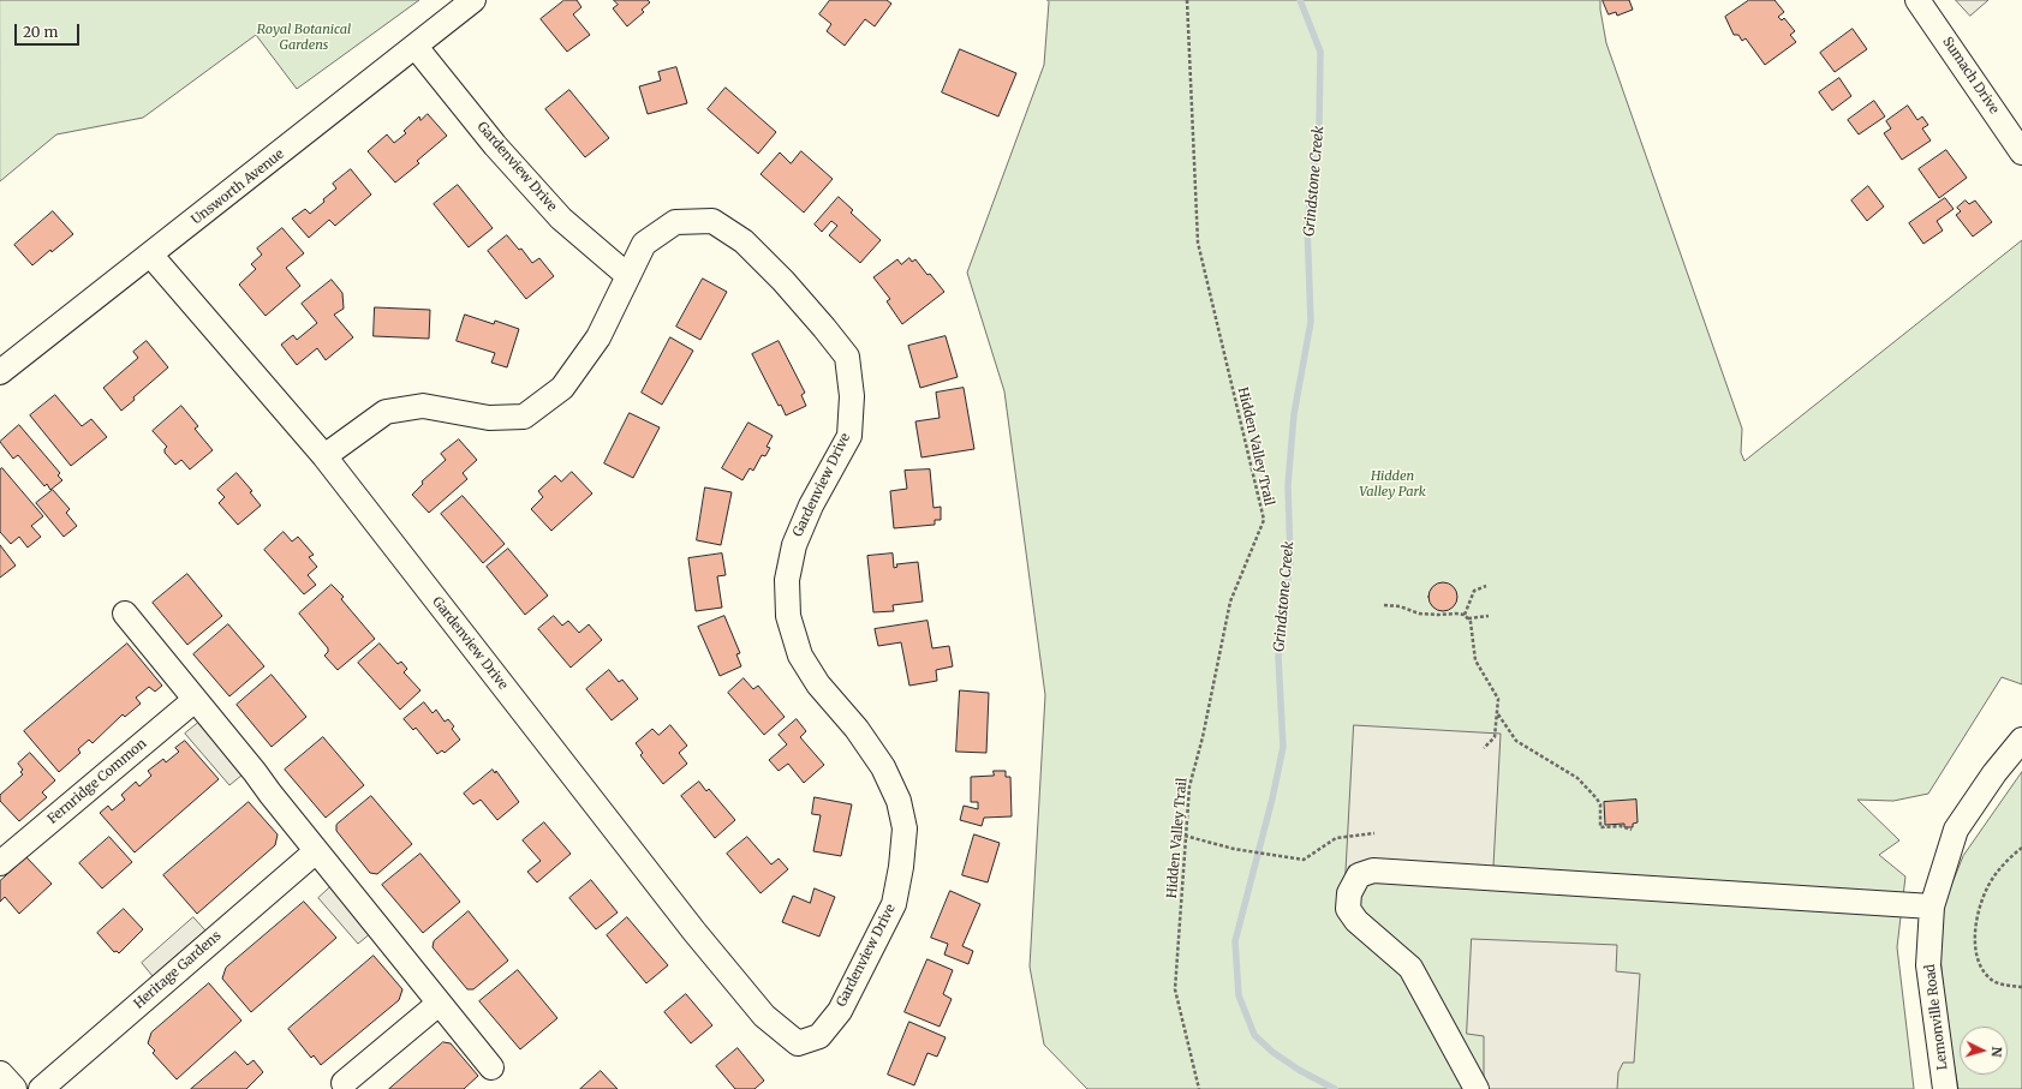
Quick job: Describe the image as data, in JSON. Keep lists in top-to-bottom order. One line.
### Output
{"streets":{"street":["Sumach Drive","Gardenview Drive","Unsworth Avenue","Fernridge Common","Heritage Gardens","Lemonville Road"],"path":["Hidden Valley Trail"]},"crossings":[["Gardenview Drive","Unsworth Avenue"]],"water":["Grindstone Creek"],"parks":["Royal Botanical Gardens","Hidden Valley Park"],"scale_bar":"20 m","north":"right"}
